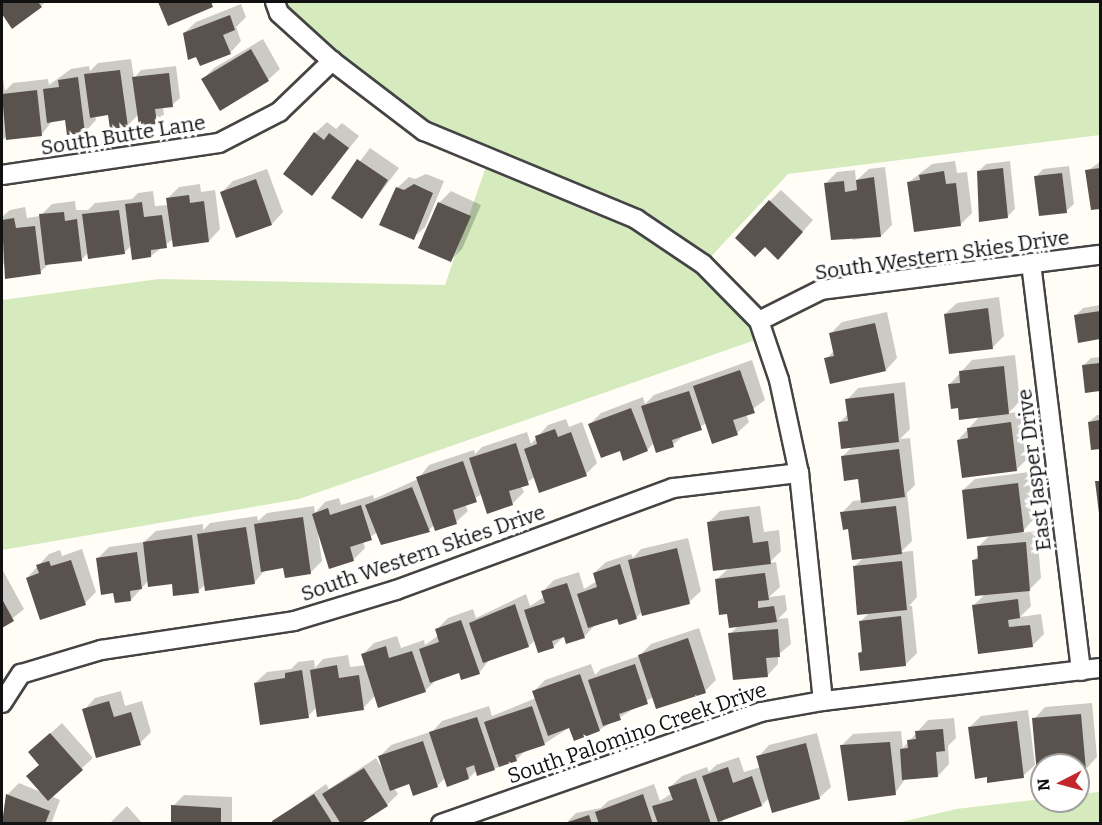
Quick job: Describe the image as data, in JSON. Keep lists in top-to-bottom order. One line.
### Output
{"streets":{"street":["South Butte Lane","South Western Skies Drive","East Jasper Drive","South Palomino Creek Drive"]},"crossings":[["South Western Skies Drive","East Jasper Drive"],["East Jasper Drive","South Palomino Creek Drive"]],"north":"left"}
